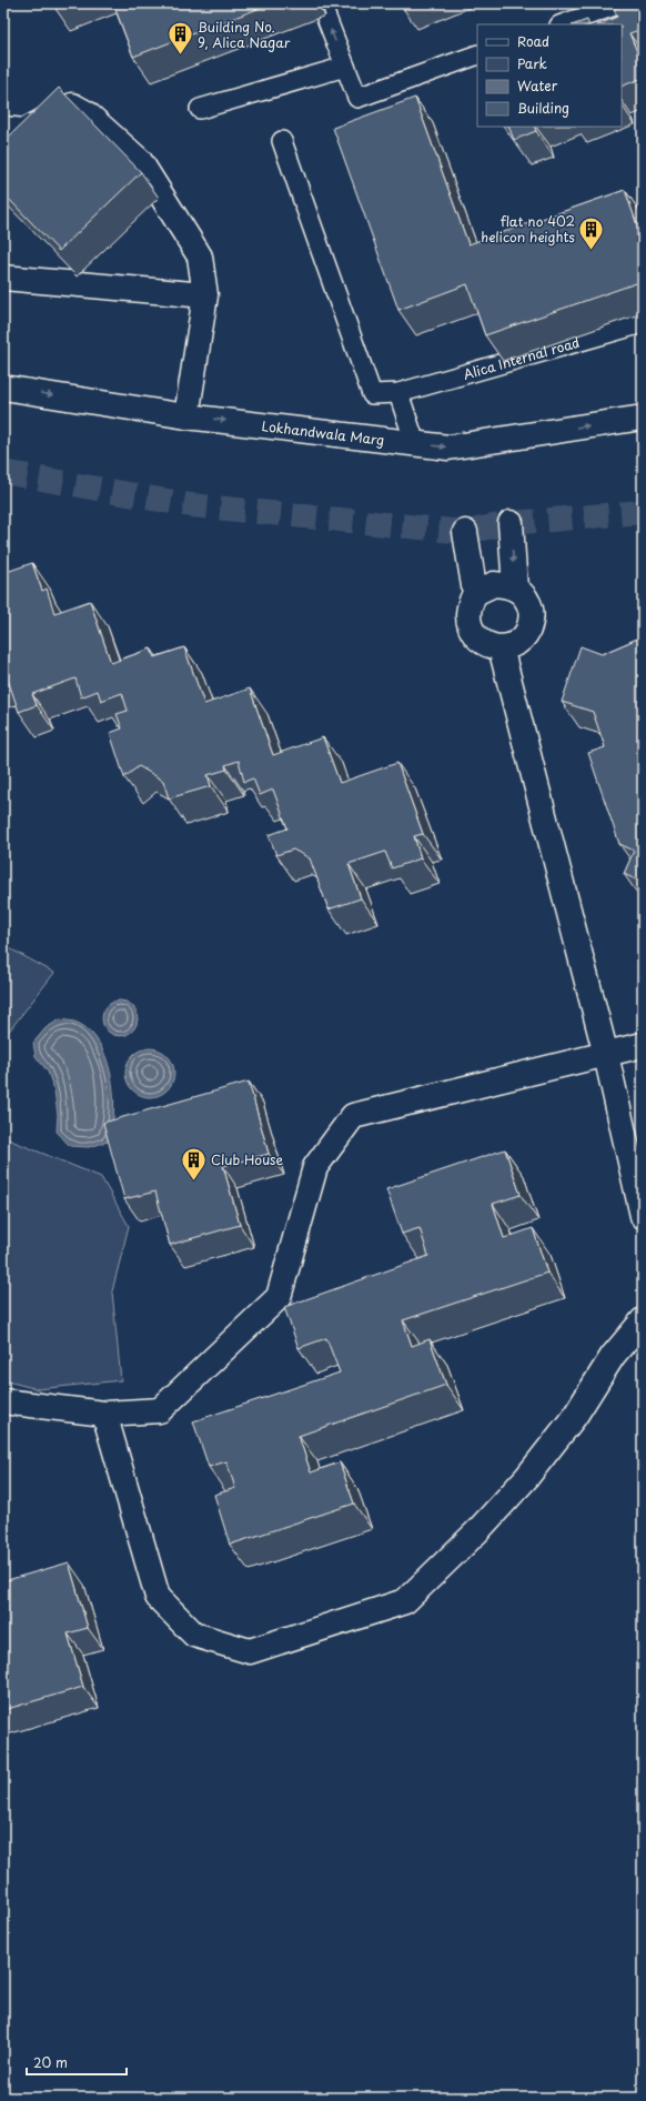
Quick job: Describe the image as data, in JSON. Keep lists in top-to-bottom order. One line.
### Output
{"streets":{"street":["Lokhandwala Marg"],"lane":["Alica Internal road"]},"places":{"building":["Building No. 9, Alica Nagar","flat no 402 helicon heights","Club House"]},"legend":["Road","Park","Water","Building"],"scale_bar":"20 m"}
